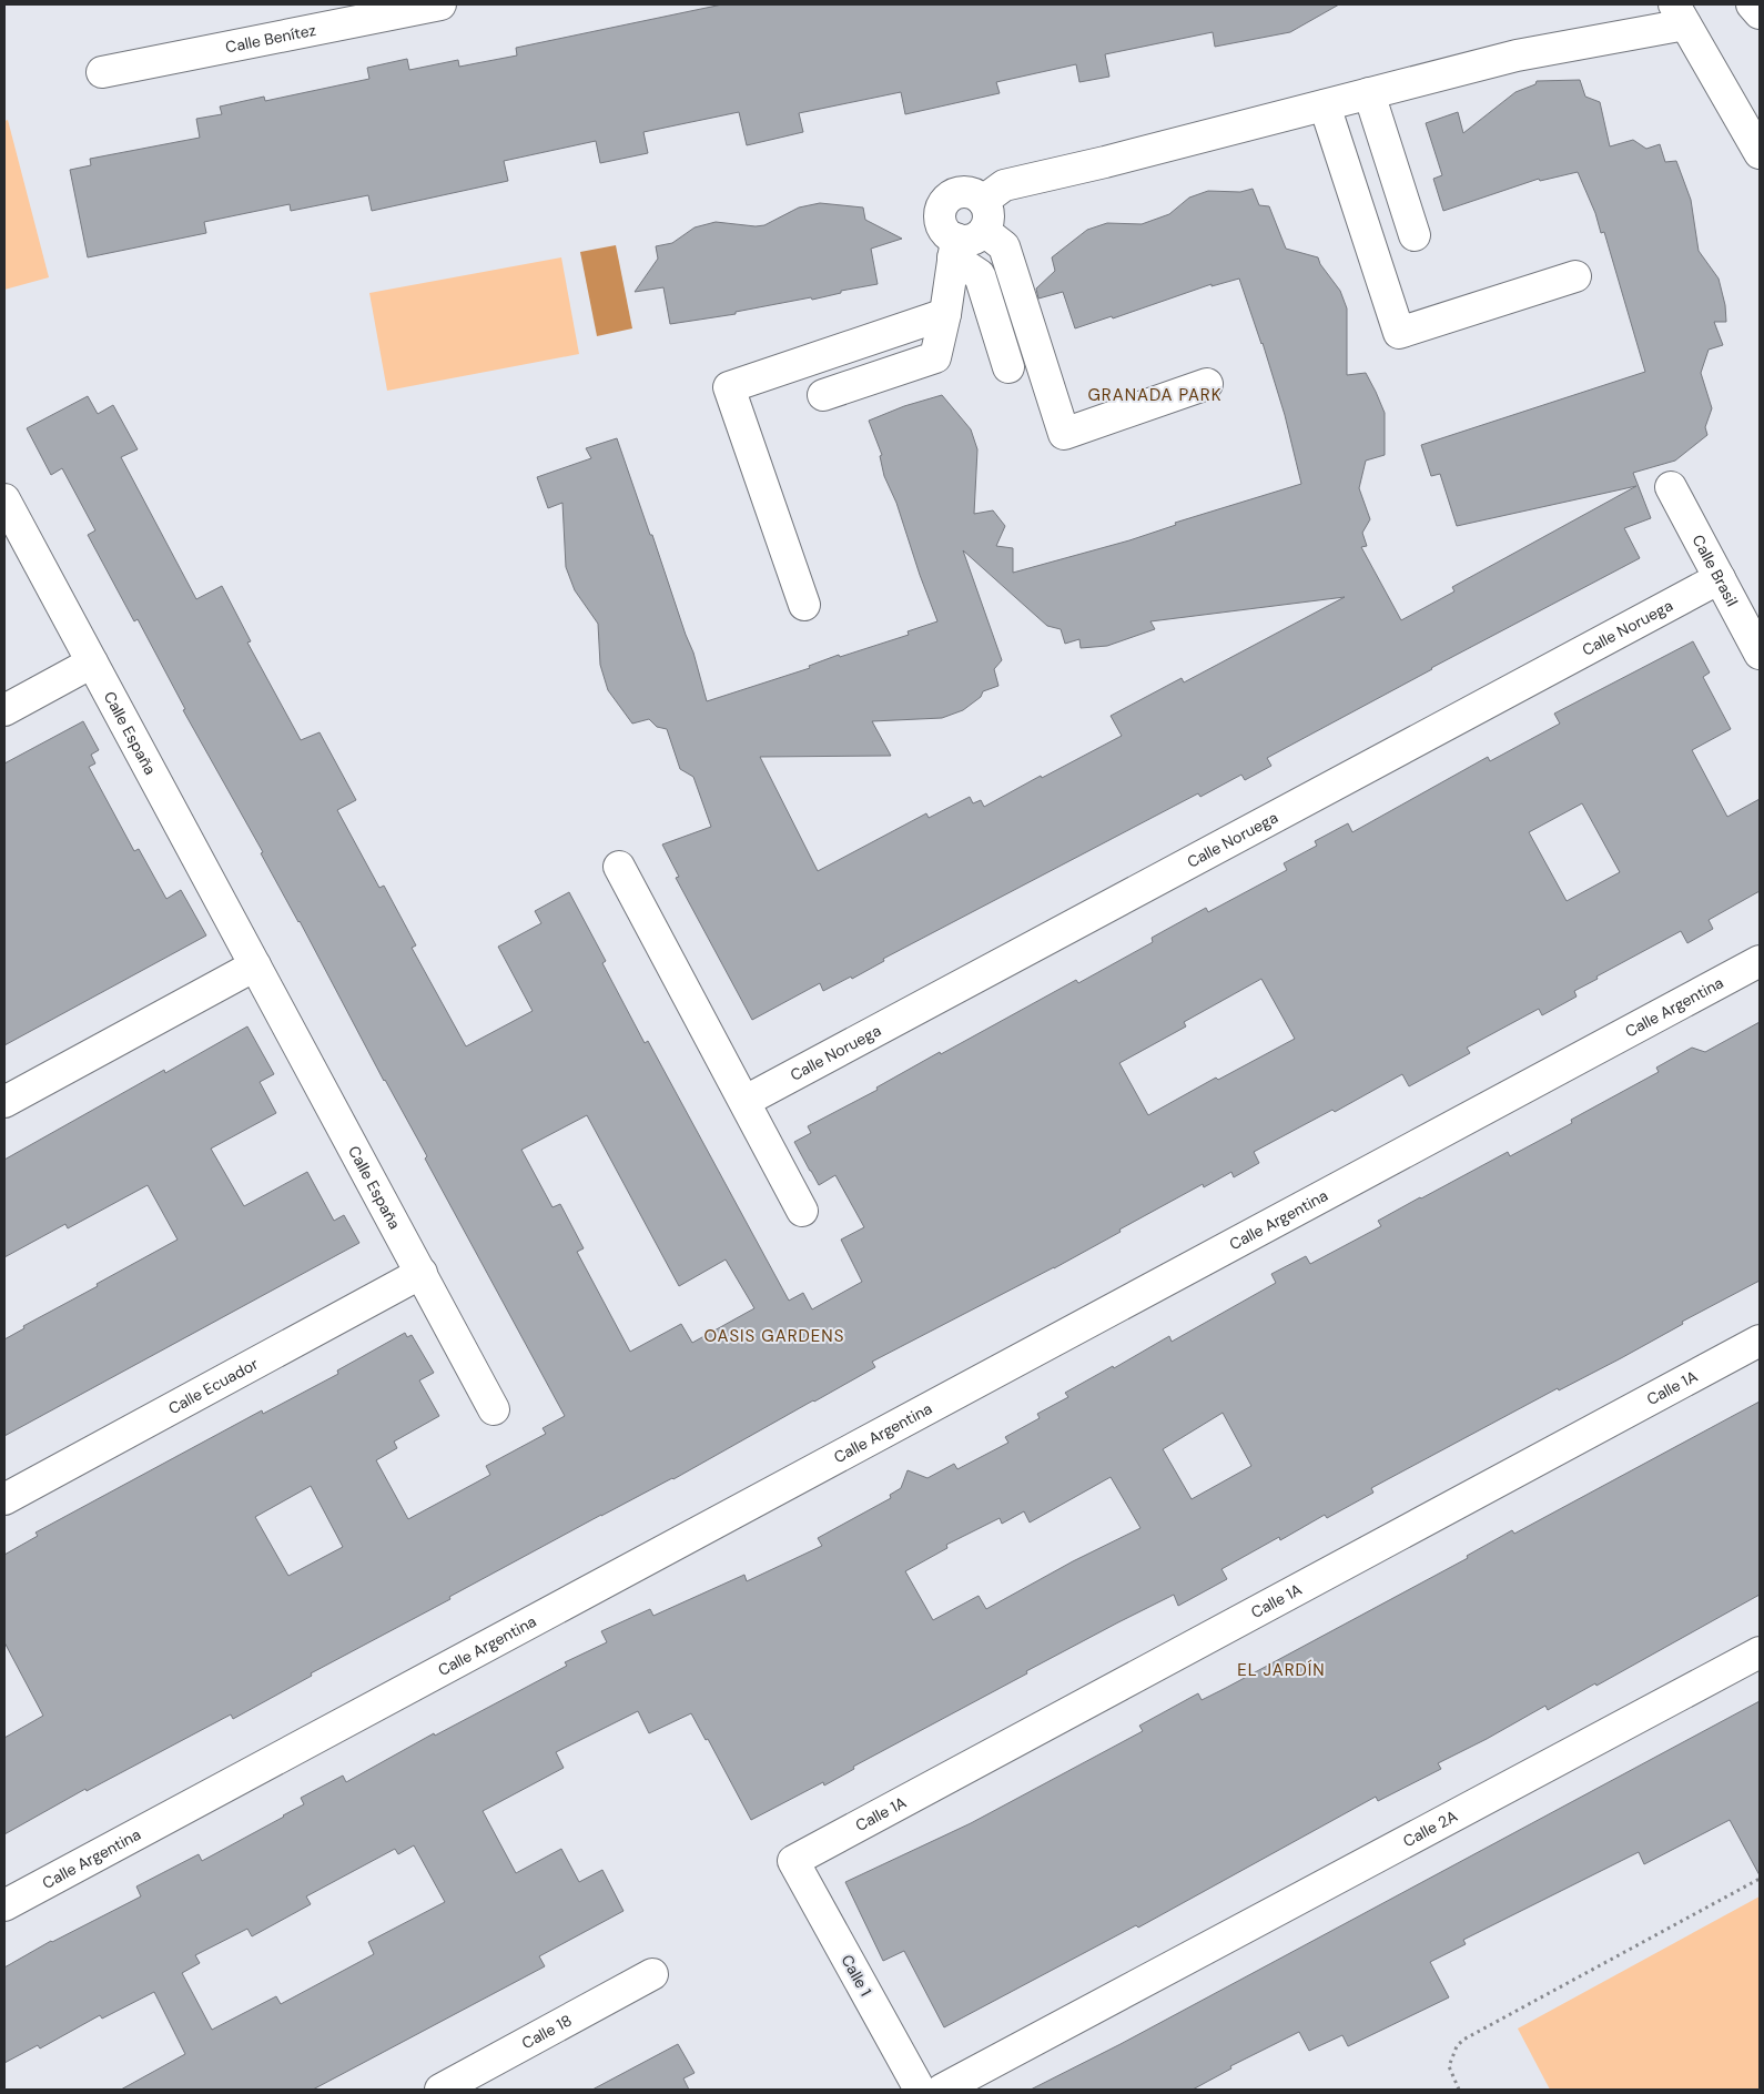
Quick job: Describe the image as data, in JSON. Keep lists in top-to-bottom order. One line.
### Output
{"streets":{"main road":["Calle Benítez","Calle Brasil","Calle Noruega","Calle España","Calle Argentina","Calle Ecuador","Calle 1A","Calle 2A","Calle 1","Calle 18"]},"crossings":[["Calle Brasil","Calle Noruega"],["Calle España","Calle Ecuador"],["Calle 1A","Calle 1"]],"districts":["GRANADA PARK","OASIS GARDENS","EL JARDÍN"]}
